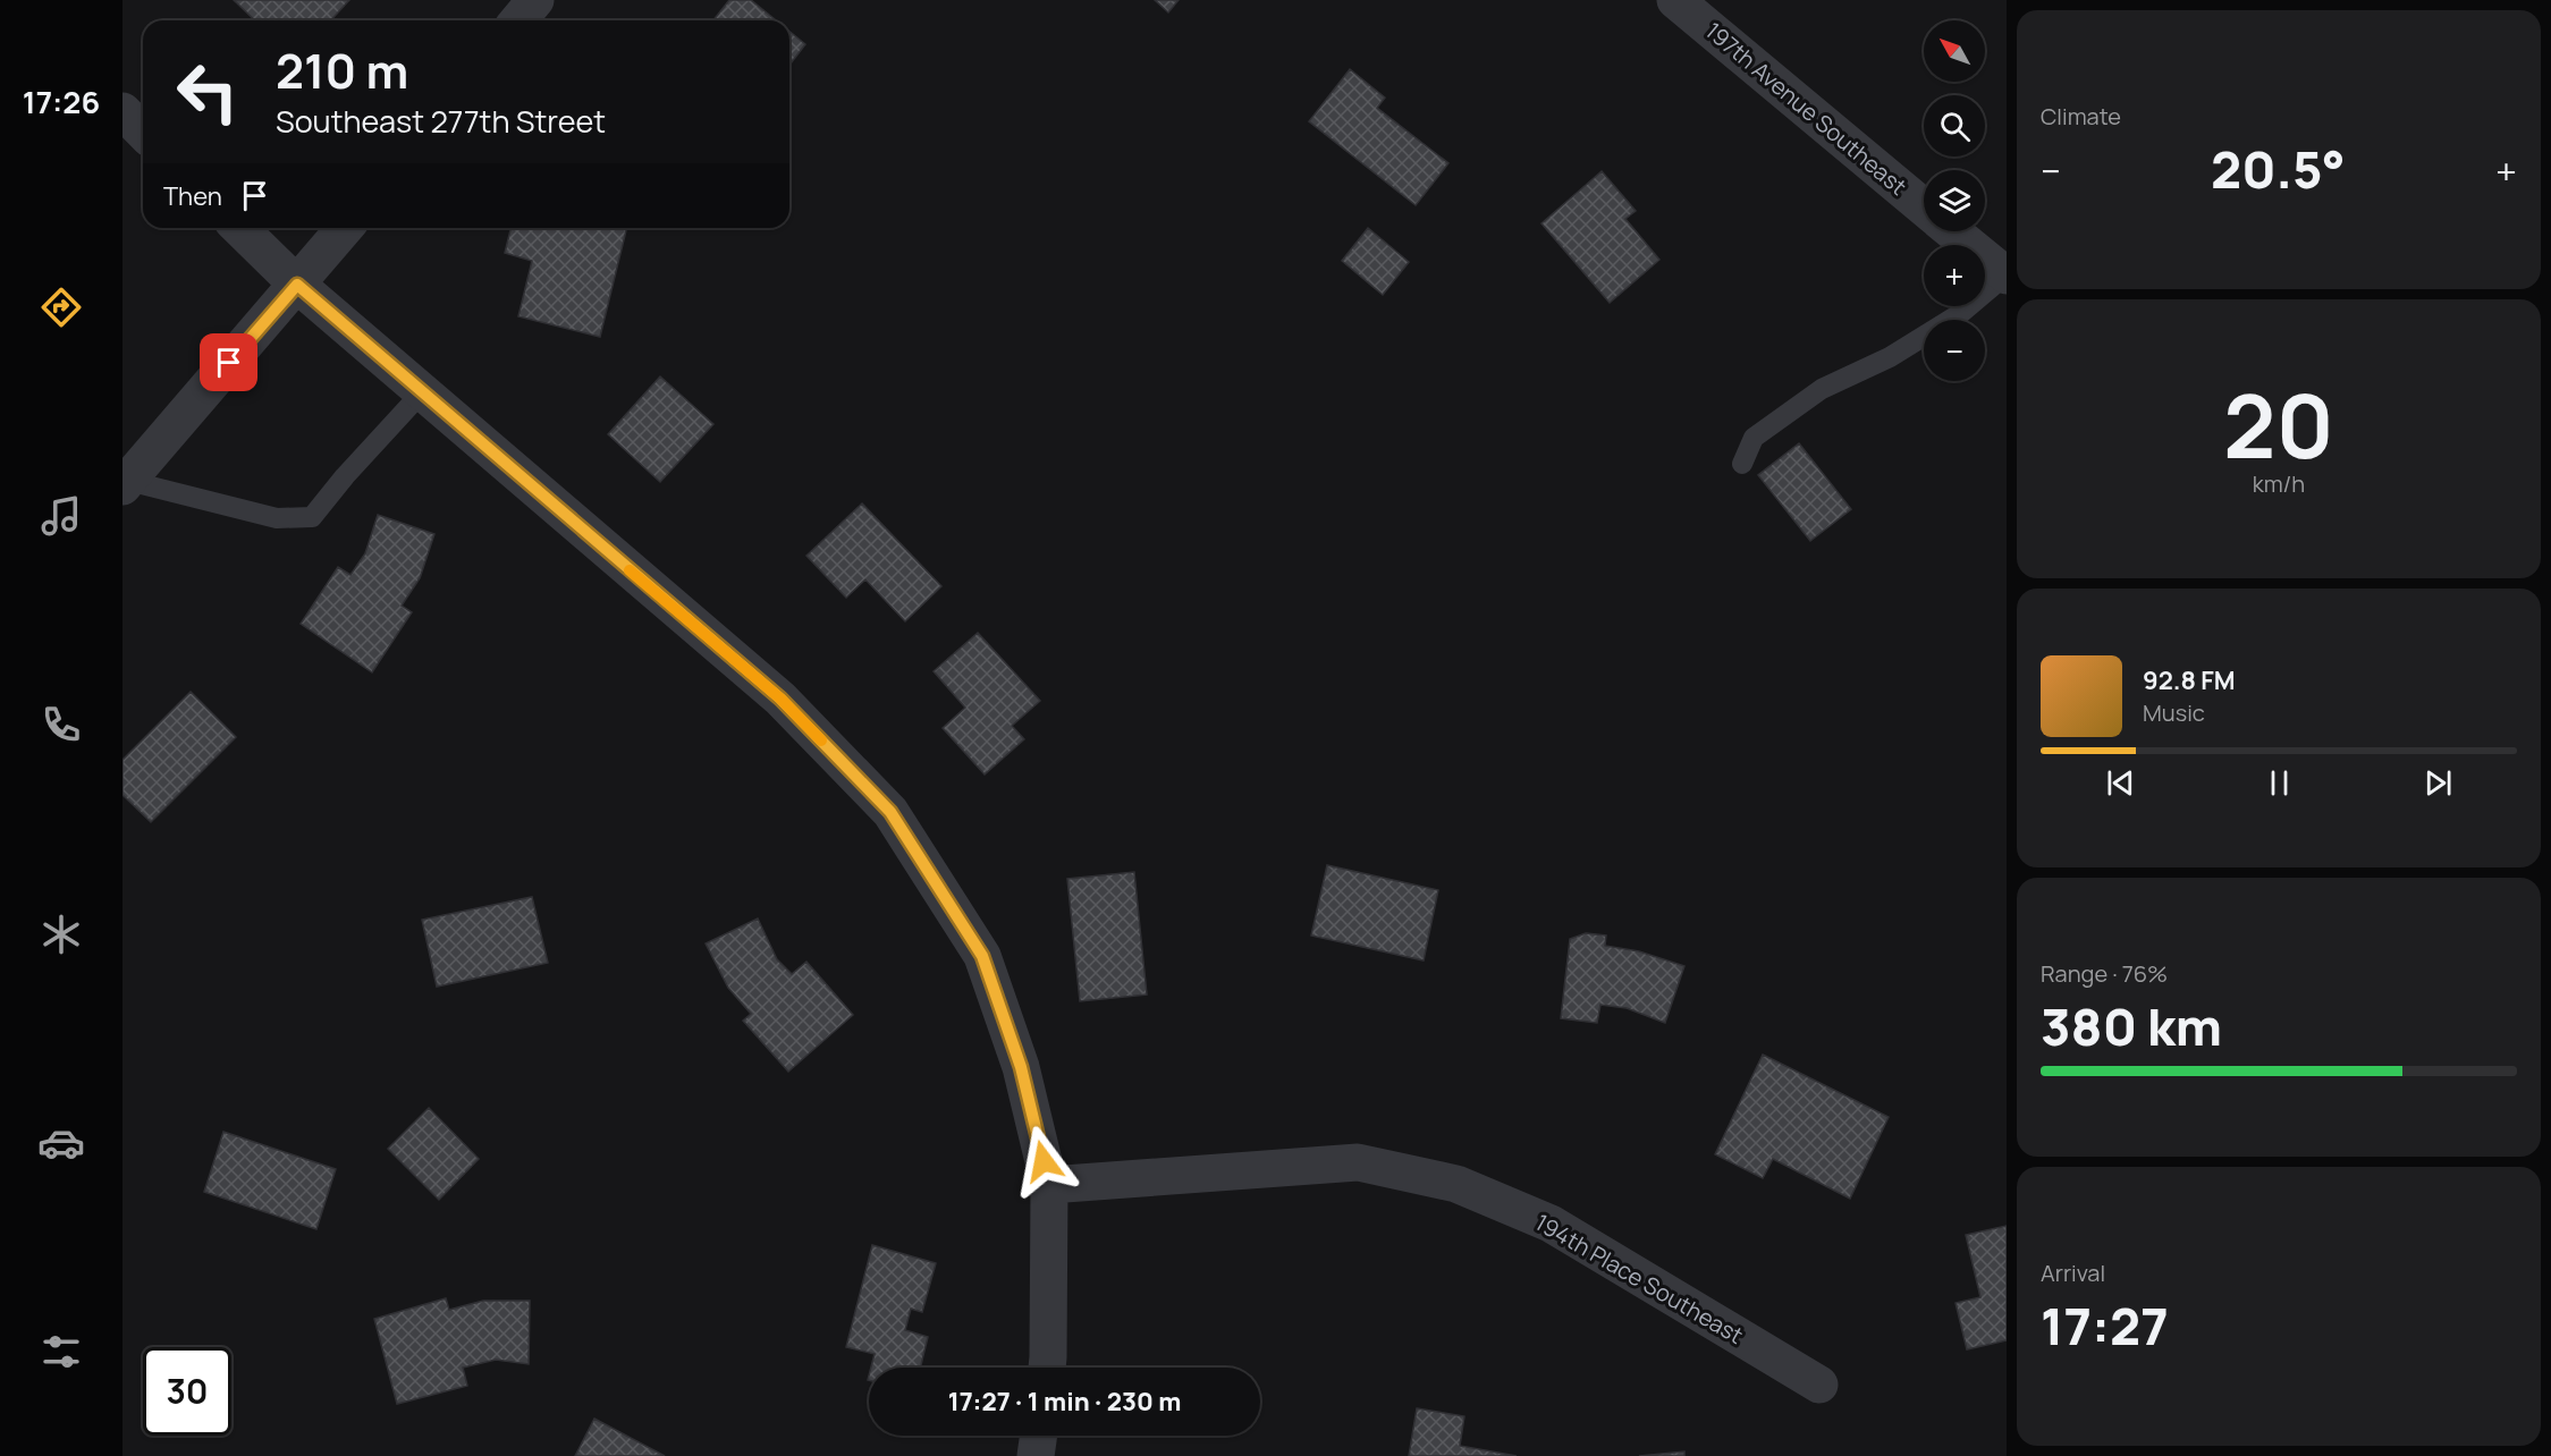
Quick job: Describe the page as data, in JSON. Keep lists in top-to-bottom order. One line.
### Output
{"streets":{"street":["197th Avenue Southeast","194th Place Southeast"]},"north":"top left","page":{"tabs":"17:26","tile":["Climate",["20","km/h"],["Range · 76%","380 km"],["Arrival","17:27"]],"map_buttons":["+","−"],"turn":["210 m","Southeast 277th Street"],"heat":["−","20.5°","+"],"then":"Then","song":["92.8 FM","Music"],"limit":"30","trip":"17:27 · 1 min · 230 m"}}
